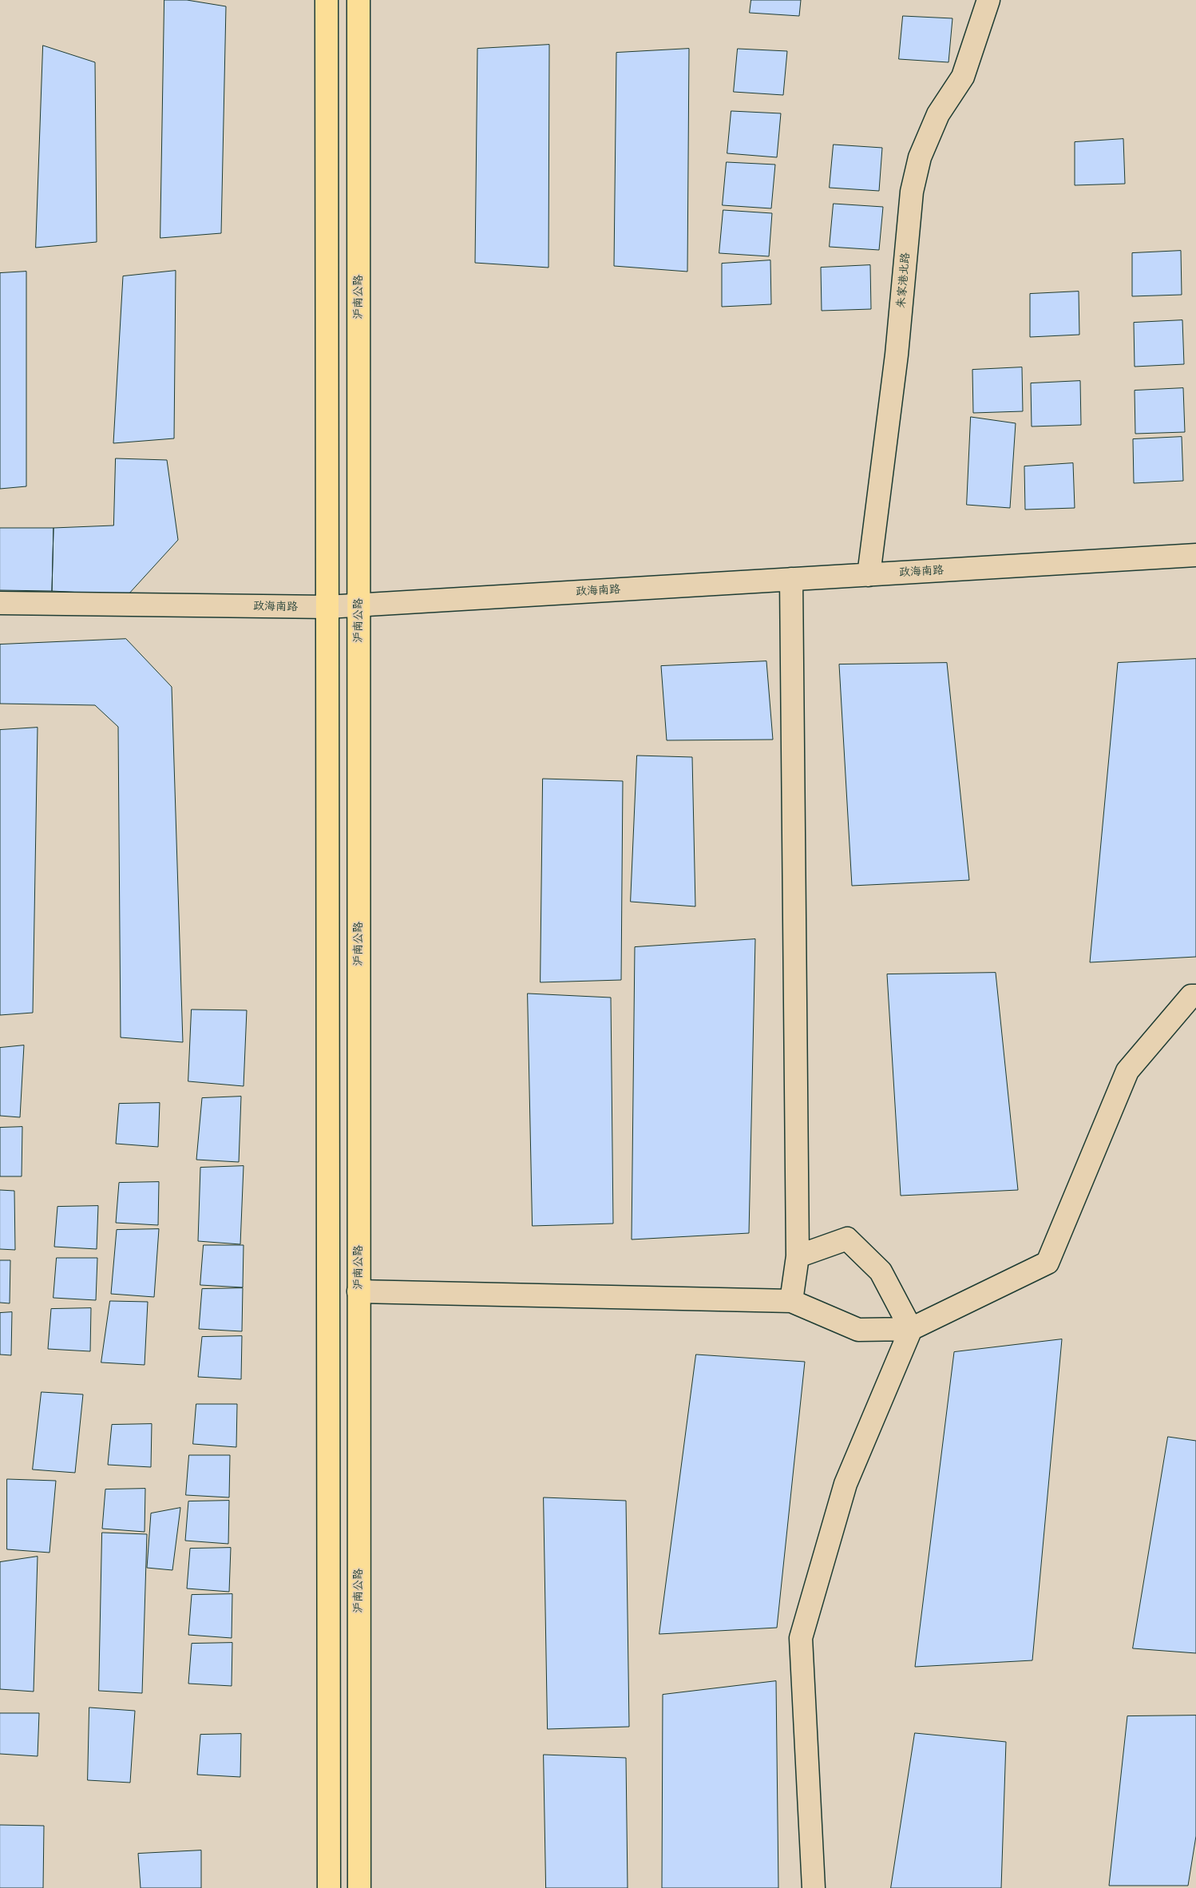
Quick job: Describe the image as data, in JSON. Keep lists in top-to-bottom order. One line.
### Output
{"streets":{"main road":["沪南公路"],"street":["朱家港北路","政海南路"]},"crossings":[["朱家港北路","政海南路"],["沪南公路","政海南路"]]}
